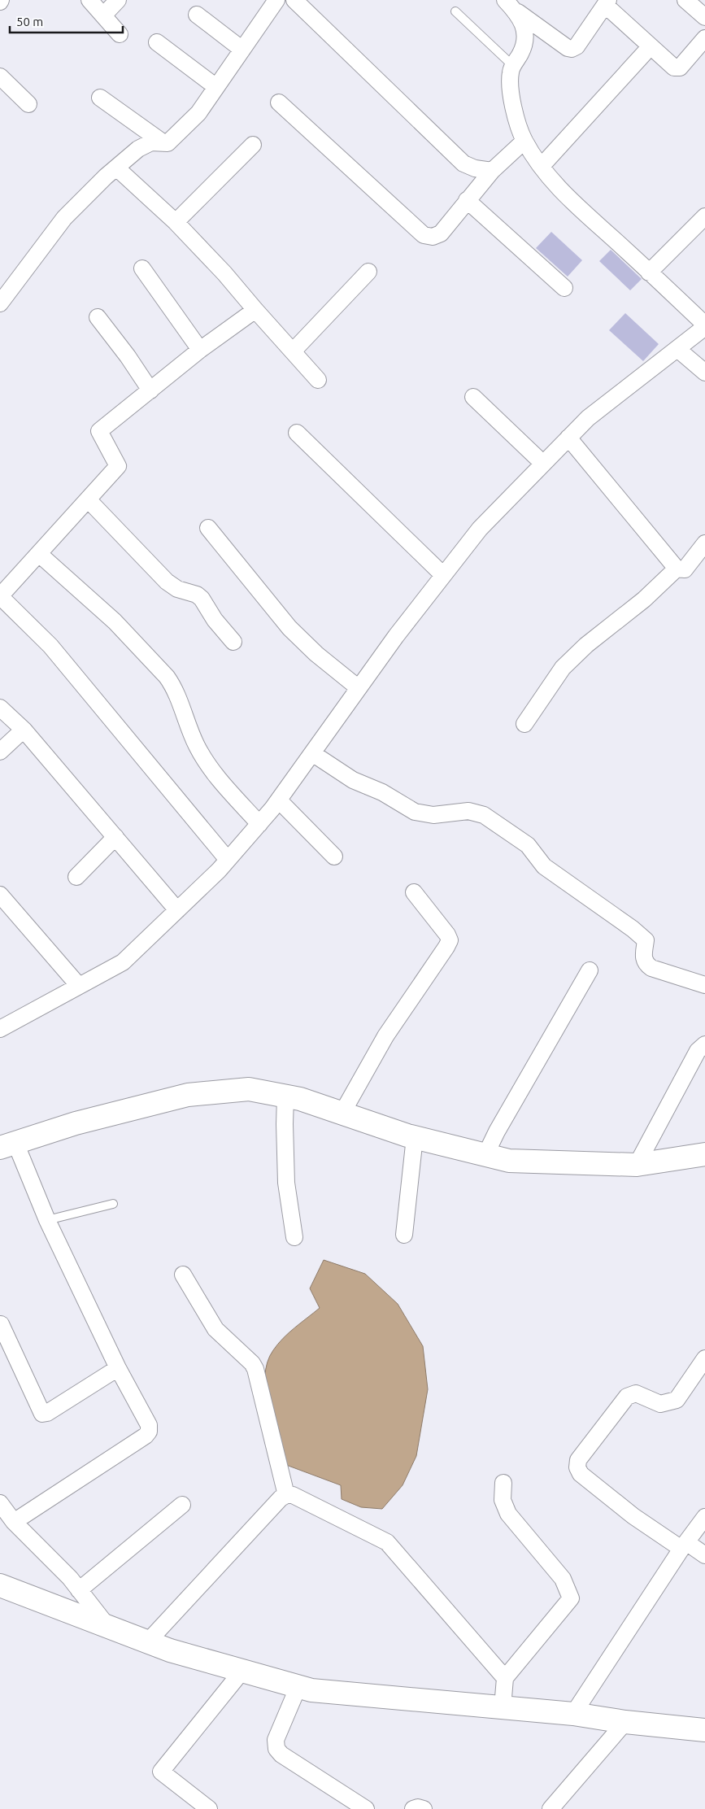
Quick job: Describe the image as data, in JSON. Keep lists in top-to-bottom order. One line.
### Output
{"scale_bar":"50 m"}
